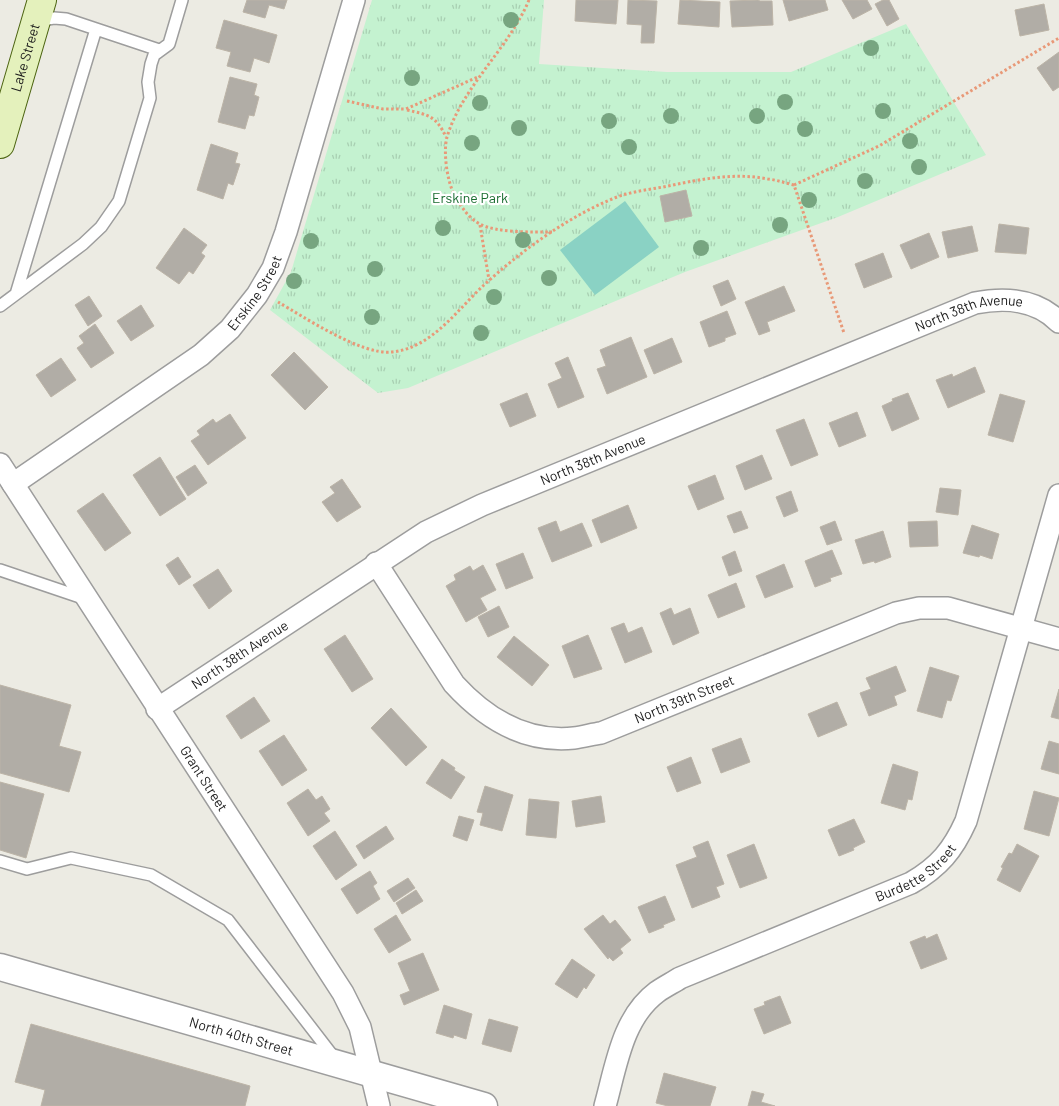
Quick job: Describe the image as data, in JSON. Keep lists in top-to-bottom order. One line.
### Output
{"streets":{"main road":["Lake Street"],"street":["Erskine Street","North 38th Avenue","North 39th Street","Grant Street","Burdette Street","North 40th Street"]},"crossings":[["Erskine Street","Grant Street"],["North 38th Avenue","North 39th Street"],["North 38th Avenue","Grant Street"],["North 39th Street","Burdette Street"],["Grant Street","North 40th Street"]],"parks":["Erskine Park"]}
